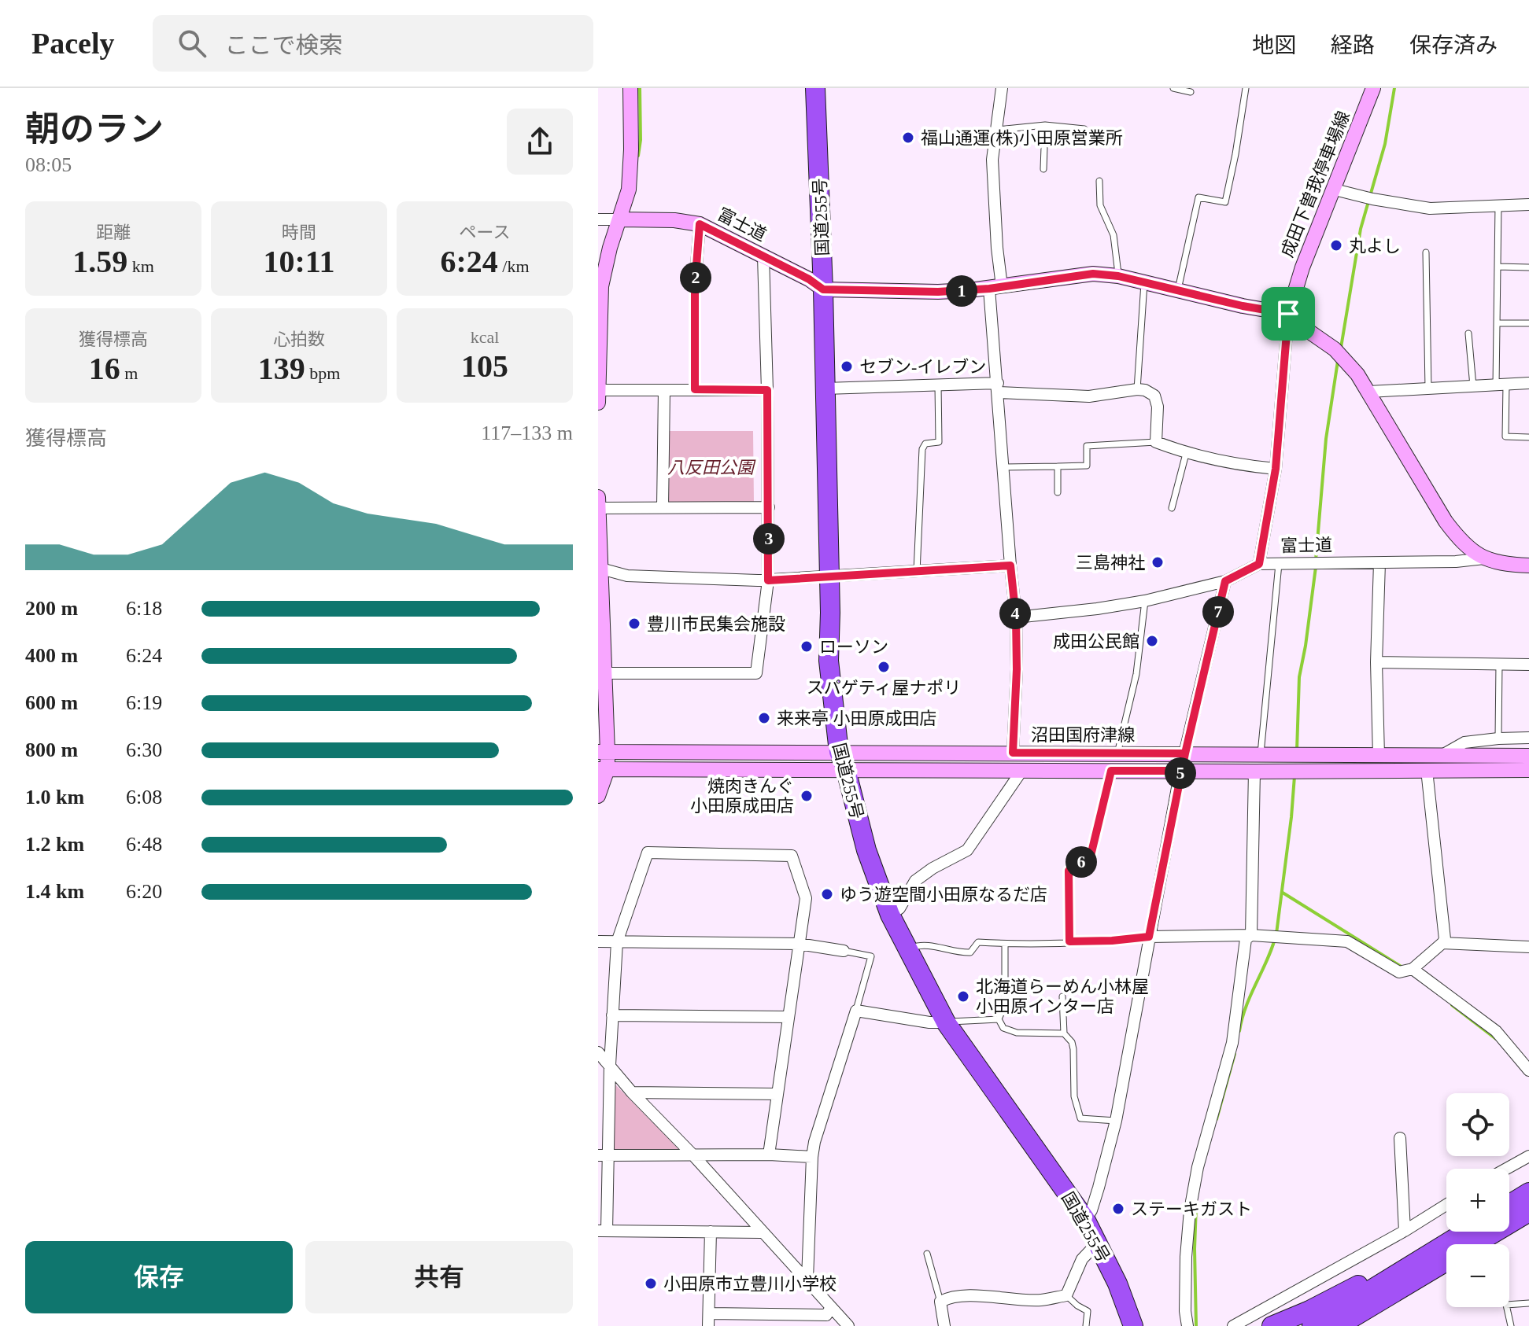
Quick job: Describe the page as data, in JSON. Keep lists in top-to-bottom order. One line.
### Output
{"streets":{"highway":["国道255号"],"main road":["成田下曽我停車場線","富士道","沼田国府津線"]},"crossings":[["成田下曽我停車場線","富士道"],["国道255号","富士道"],["国道255号","沼田国府津線"]],"parks":["八反田公園"],"places":["福山通運(株)小田原営業所","丸よし","セブン-イレブン","三島神社","豊川市民集会施設","成田公民館","ローソン","スパゲティ屋ナポリ","来来亭 小田原成田店","焼肉きんぐ 小田原成田店","ゆう遊空間小田原なるだ店","北海道らーめん小林屋 小田原インター店","ステーキガスト","小田原市立豊川小学校"],"page":{"header":"Pacely","search":"ここで検索","nav":["地図","経路","保存済み"],"heading":["朝のラン","08:05"],"stats":[["距離","1.59 km"],["時間","10:11"],["ペース","6:24 /km"],["獲得標高","16 m"],["心拍数","139 bpm"],["kcal","105"]],"pins":["2","1","3","7","4","5","6"],"chart":["獲得標高","117–133 m"],"list":[{"name":"200 m","note":"6:18"},{"name":"400 m","note":"6:24"},{"name":"600 m","note":"6:19"},{"name":"800 m","note":"6:30"},{"name":"1.0 km","note":"6:08"},{"name":"1.2 km","note":"6:48"},{"name":"1.4 km","note":"6:20"}],"map_buttons":["+","−"],"buttons":["保存","共有"]}}
